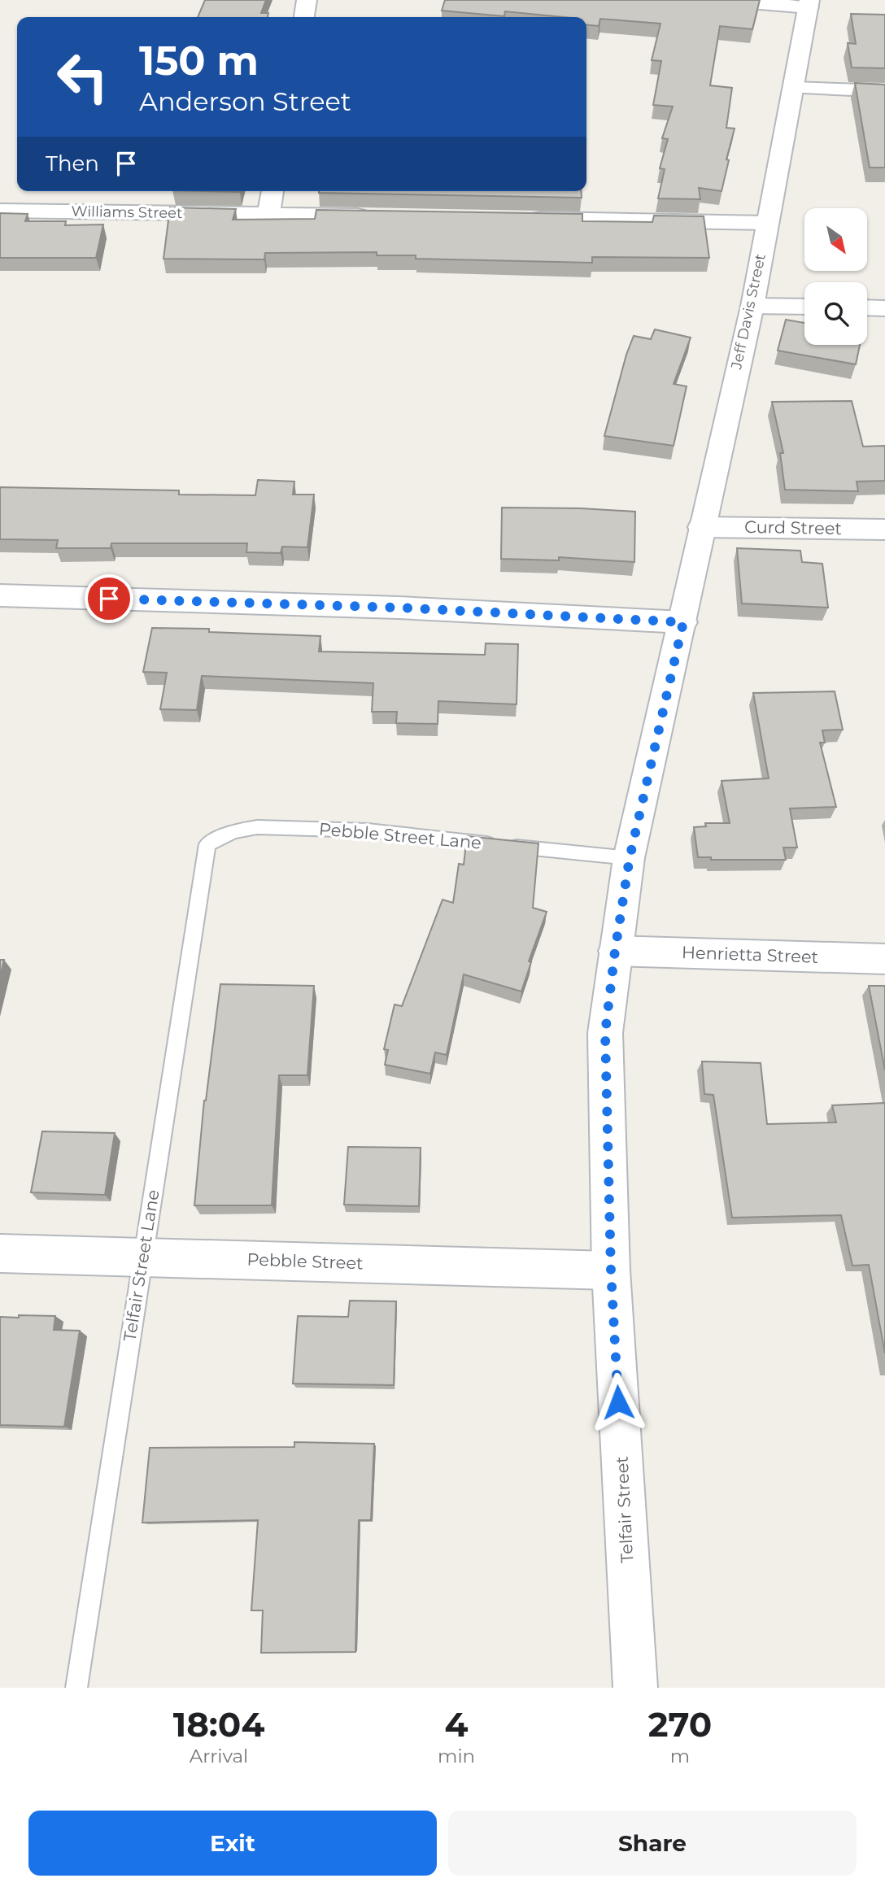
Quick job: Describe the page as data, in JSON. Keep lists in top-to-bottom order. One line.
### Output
{"streets":{"street":["Williams Street","Jeff Davis Street","Curd Street","Henrietta Street","Pebble Street","Telfair Street"],"lane":["Pebble Street Lane","Telfair Street Lane"]},"crossings":[["Jeff Davis Street","Curd Street"],["Jeff Davis Street","Telfair Street"],["Pebble Street Lane","Telfair Street Lane"],["Pebble Street Lane","Telfair Street"],["Henrietta Street","Telfair Street"],["Pebble Street","Telfair Street Lane"],["Pebble Street","Telfair Street"]],"north":"bottom right","page":{"turn":["150 m","Anderson Street"],"then":"Then","eta":["18:04","Arrival","4","min","270","m"],"buttons":["Exit","Share"]}}
